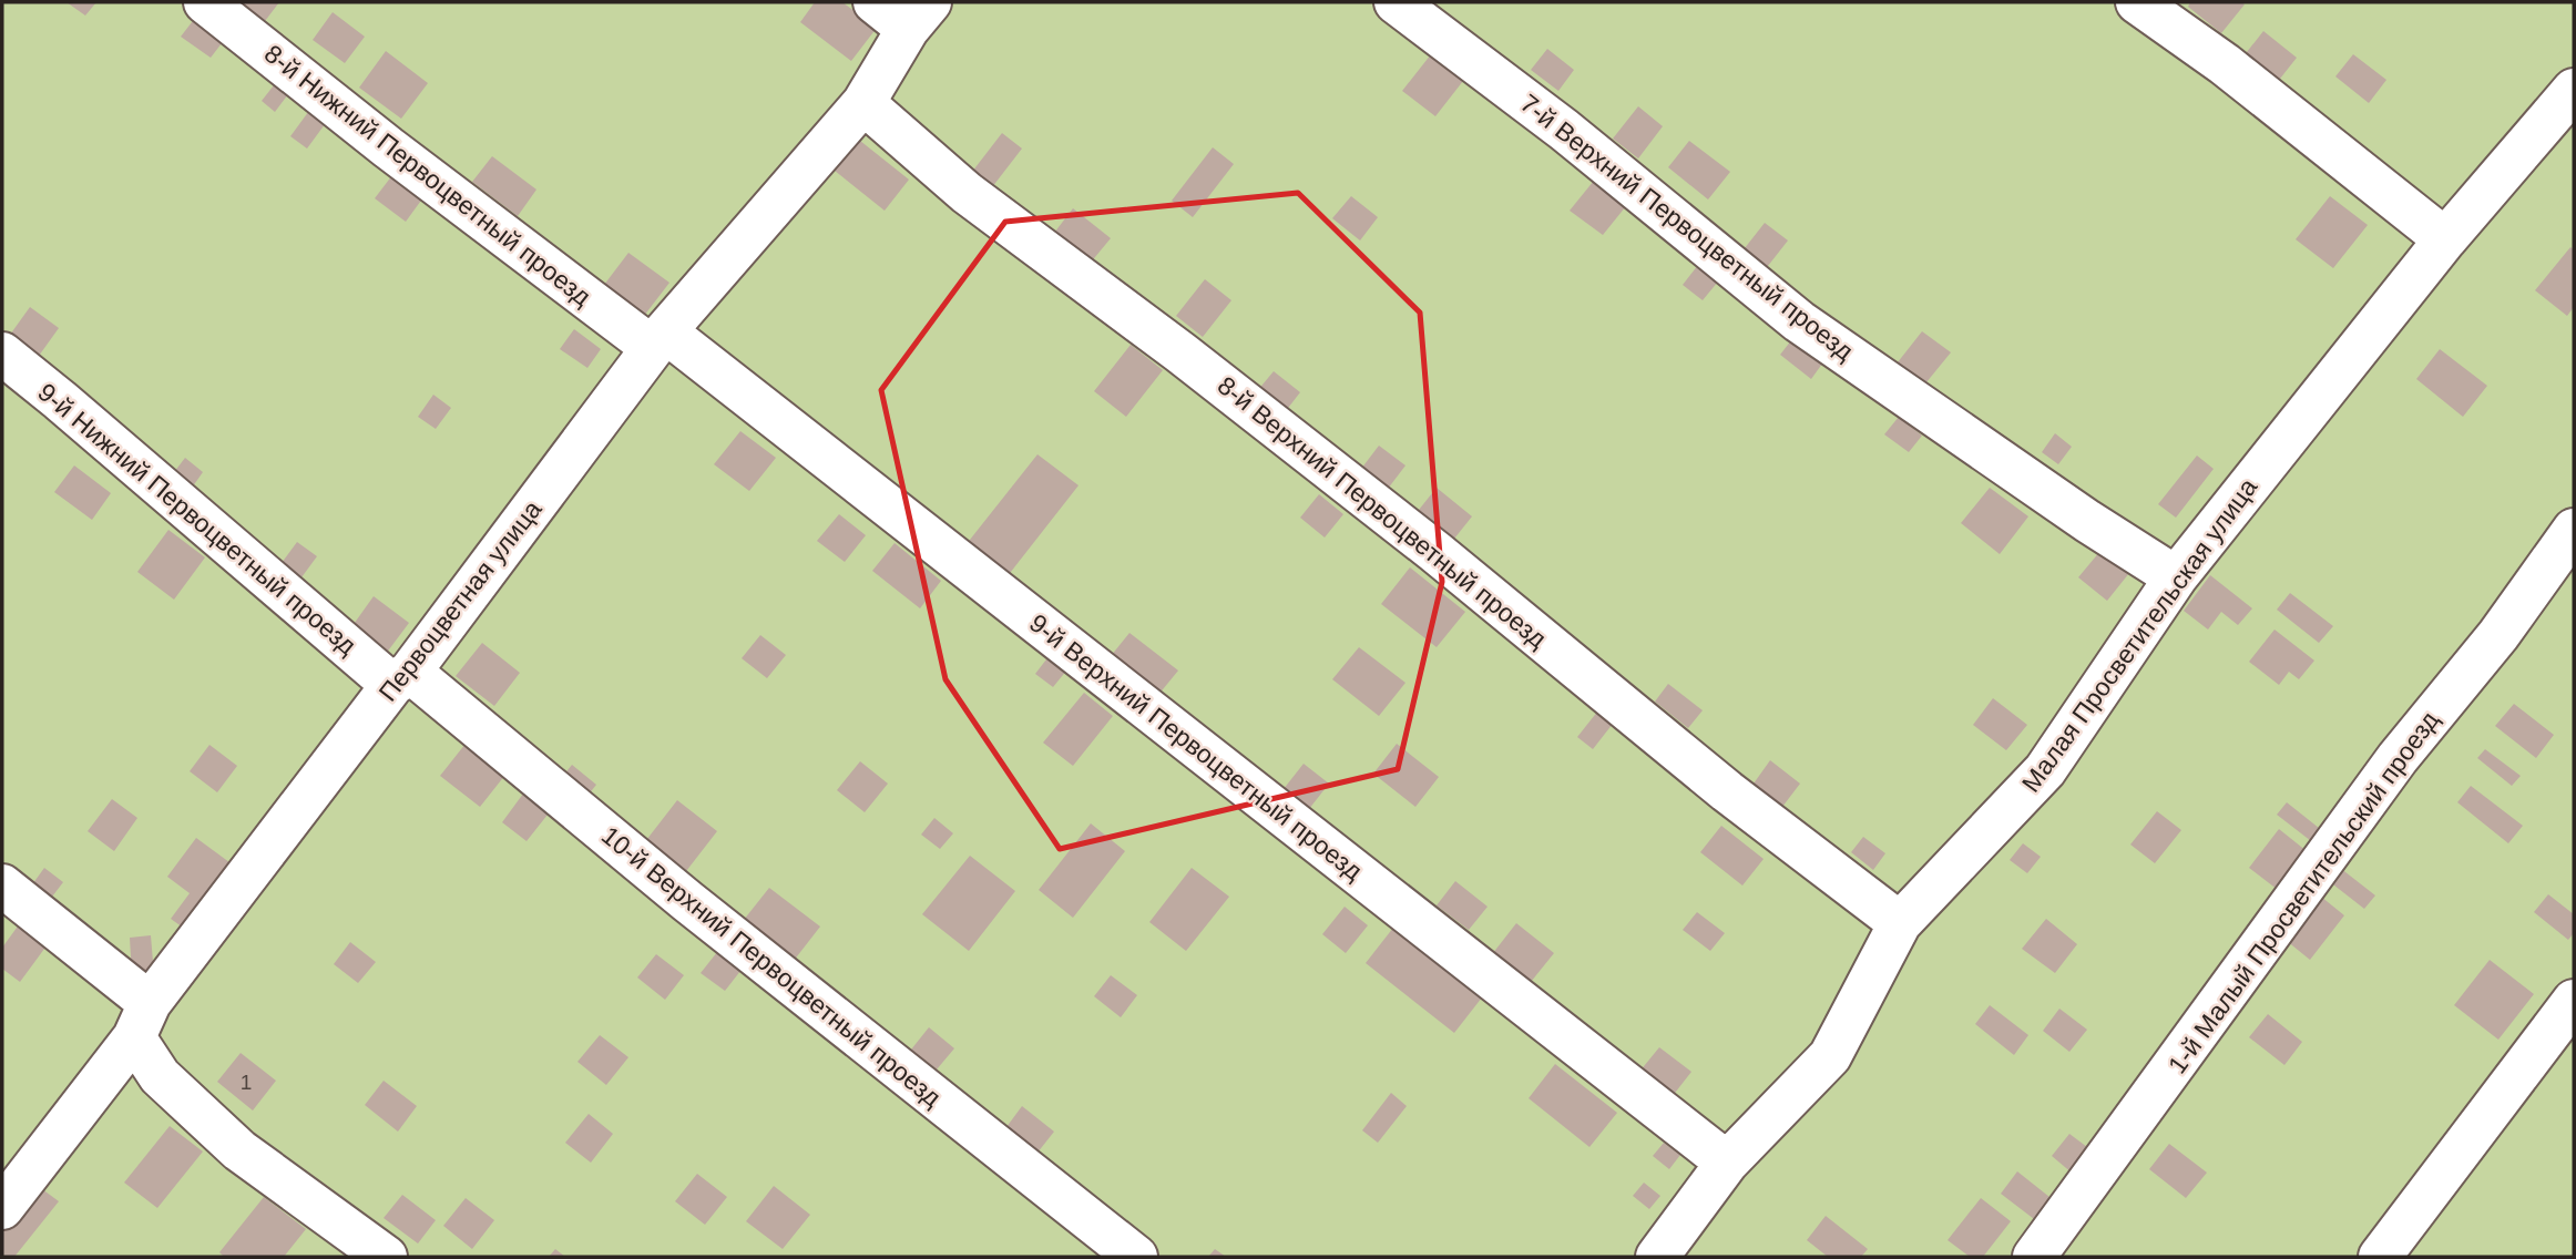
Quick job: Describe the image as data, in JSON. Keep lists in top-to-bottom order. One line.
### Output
{"streets":{"lane":["8-й Нижний Первоцветный проезд","7-й Верхний Первоцветный проезд","8-й Верхний Первоцветный проезд","9-й Нижний Первоцветный проезд","Первоцветная улица","Малая Просветительская улица","9-й Верхний Первоцветный проезд","1-й Малый Просветительский проезд","10-й Верхний Первоцветный проезд"]},"crossings":[["8-й Нижний Первоцветный проезд","Первоцветная улица"],["8-й Нижний Первоцветный проезд","9-й Верхний Первоцветный проезд"],["7-й Верхний Первоцветный проезд","Малая Просветительская улица"],["8-й Верхний Первоцветный проезд","Первоцветная улица"],["8-й Верхний Первоцветный проезд","Малая Просветительская улица"],["9-й Нижний Первоцветный проезд","Первоцветная улица"],["9-й Нижний Первоцветный проезд","10-й Верхний Первоцветный проезд"],["Первоцветная улица","9-й Верхний Первоцветный проезд"],["Первоцветная улица","10-й Верхний Первоцветный проезд"],["Малая Просветительская улица","9-й Верхний Первоцветный проезд"]],"house_numbers":["1"]}
